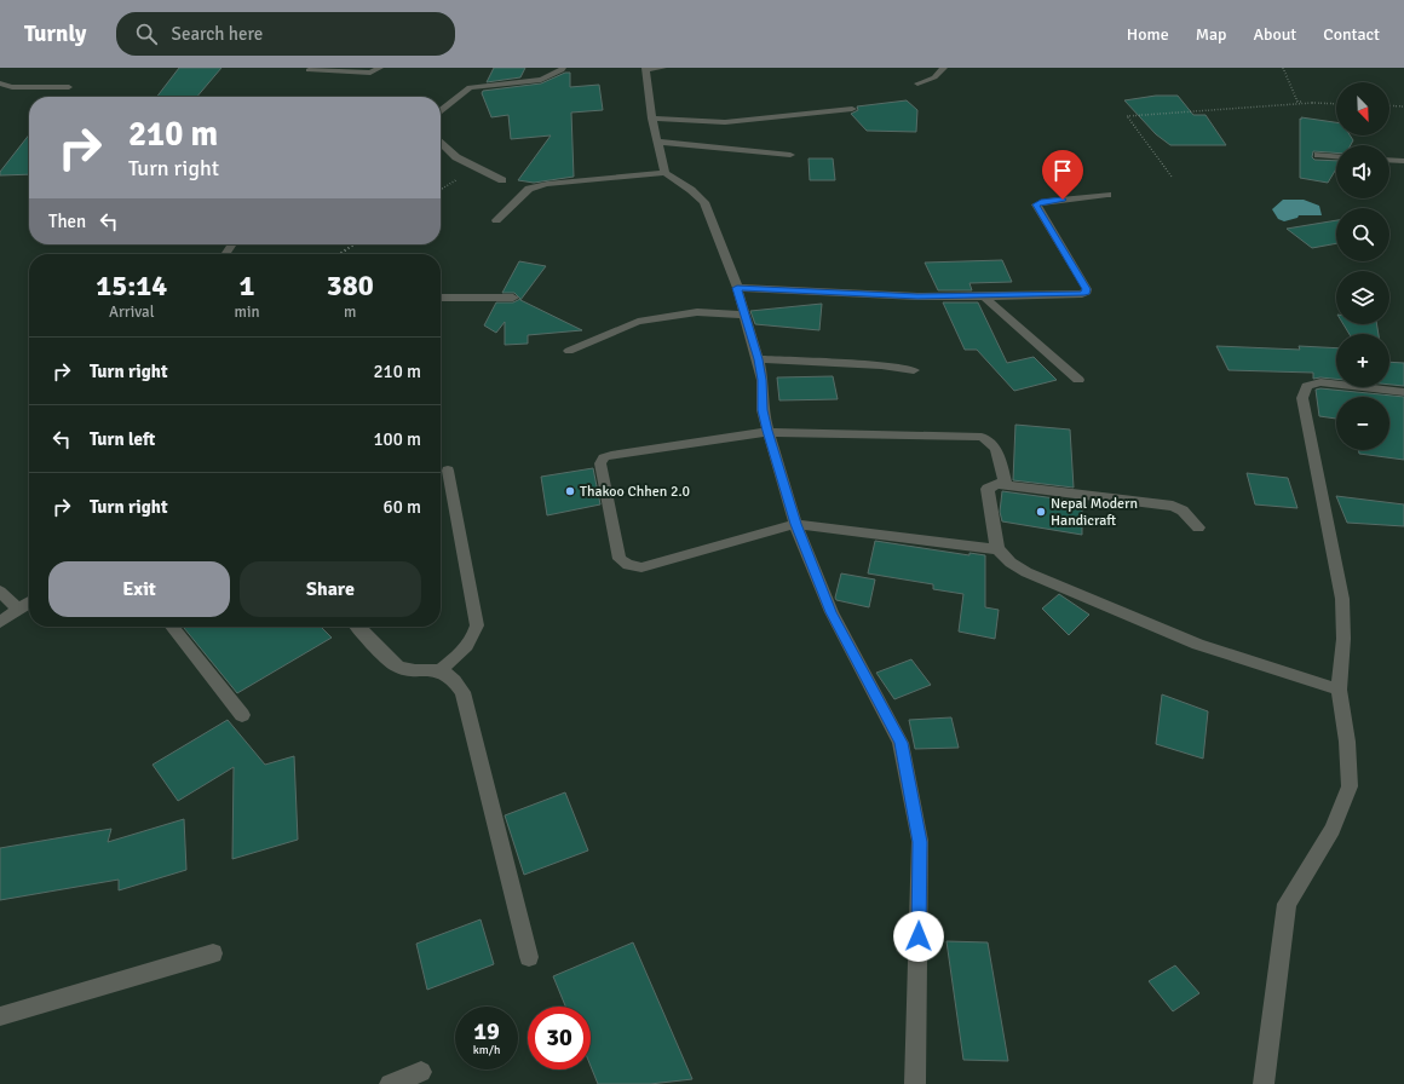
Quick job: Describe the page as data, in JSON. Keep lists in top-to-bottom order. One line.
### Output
{"places":["Thakoo Chhen 2.0","Nepal Modern Handicraft"],"north":"bottom right","page":{"header":"Turnly","search":"Search here","nav":["Home","Map","About","Contact"],"map_buttons":["+","−"],"turn":["210 m","Turn right"],"then":"Then","eta":["15:14","Arrival","1","min","380","m"],"list":[{"name":"Turn right","value":"210 m"},{"name":"Turn left","value":"100 m"},{"name":"Turn right","value":"60 m"}],"buttons":["Exit","Share"],"speed":"19 km/h","limit":"30"}}
